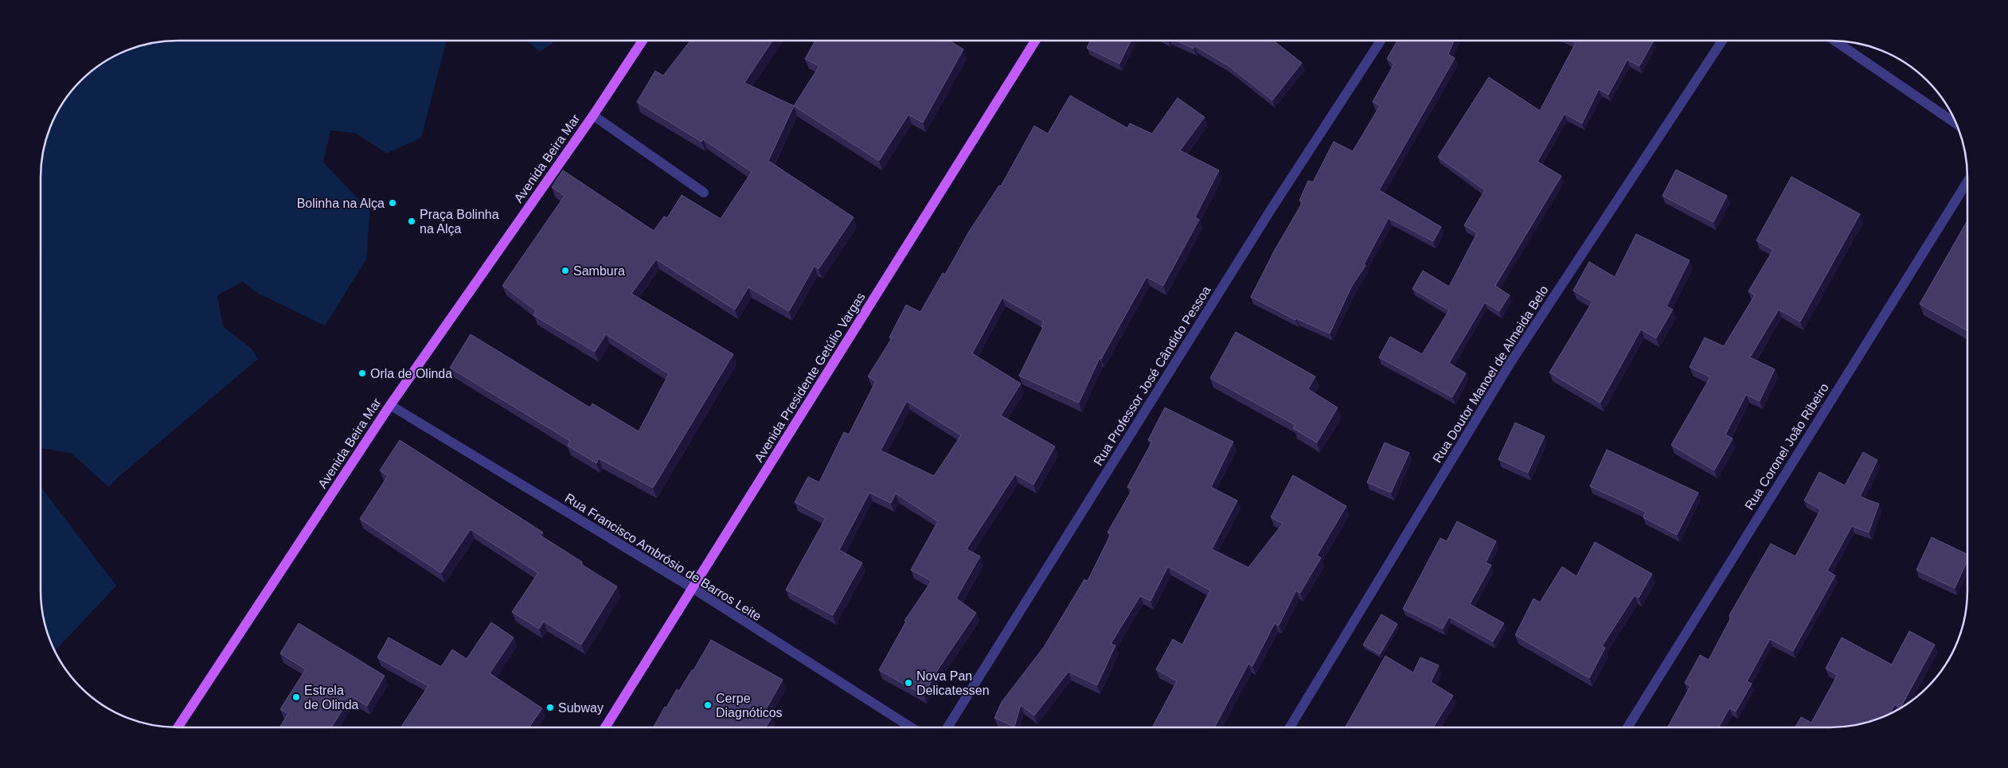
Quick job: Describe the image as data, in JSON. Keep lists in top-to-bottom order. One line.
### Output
{"streets":{"main road":["Avenida Beira Mar","Avenida Presidente Getúlio Vargas"],"street":["Rua Doutor Manoel de Almeida Belo","Rua Professor José Cândido Pessoa","Rua Coronel João Ribeiro","Rua Francisco Ambrósio de Barros Leite"]},"crossings":[["Avenida Beira Mar","Rua Francisco Ambrósio de Barros Leite"],["Avenida Presidente Getúlio Vargas","Rua Francisco Ambrósio de Barros Leite"]],"places":["Bolinha na Alça","Praça Bolinha na Alça","Sambura","Orla de Olinda","Nova Pan Delicatessen","Estrela de Olinda","Cerpe Diagnóticos","Subway"]}
